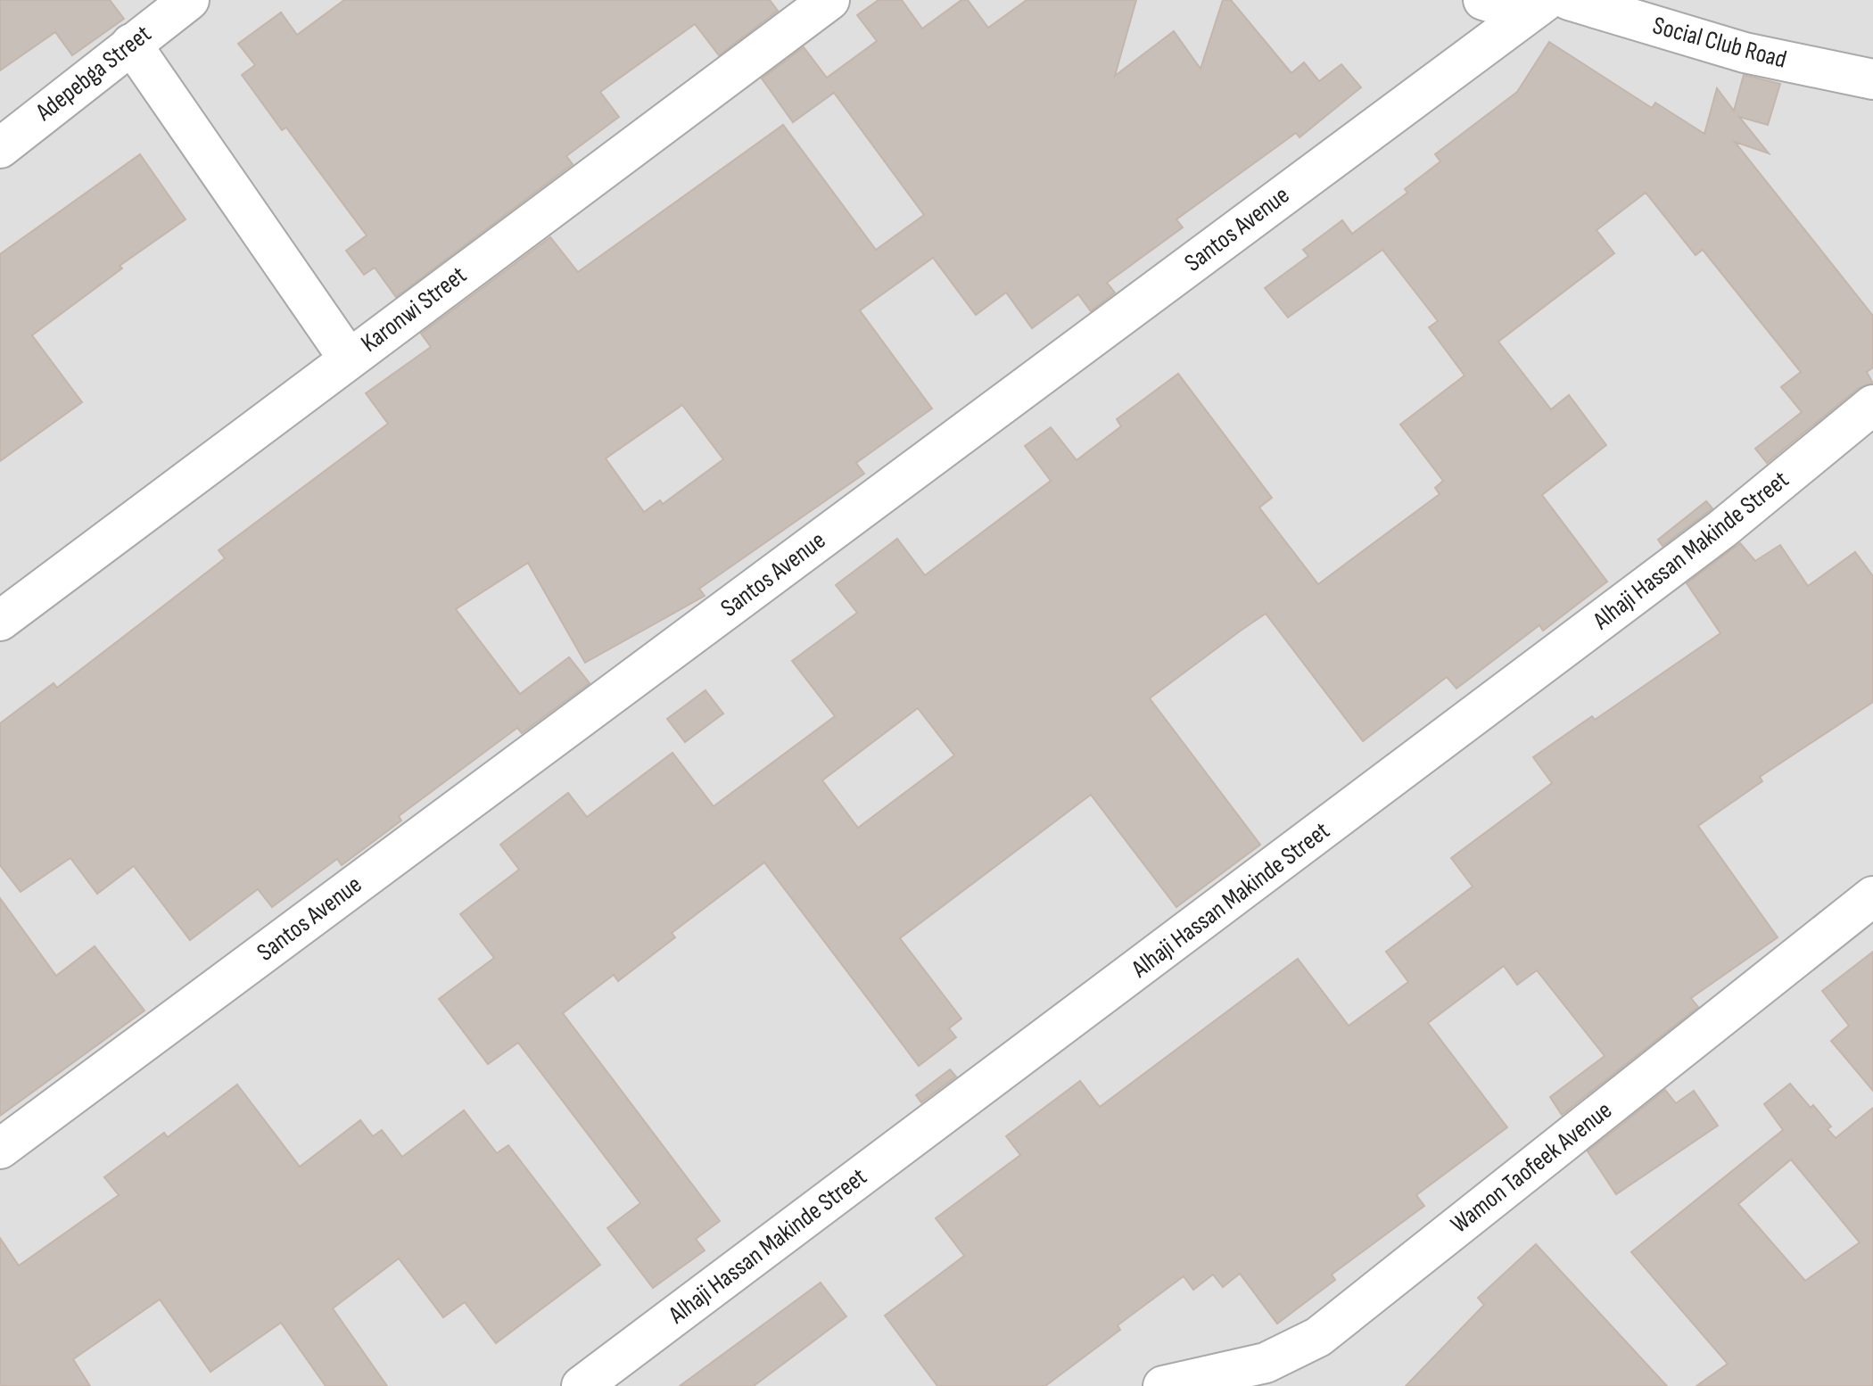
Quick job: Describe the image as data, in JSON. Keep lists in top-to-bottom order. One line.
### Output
{"streets":{"street":["Social Club Road","Adepebga Street","Santos Avenue","Karonwi Street","Alhaji Hassan Makinde Street","Wamon Taofeek Avenue"]}}
